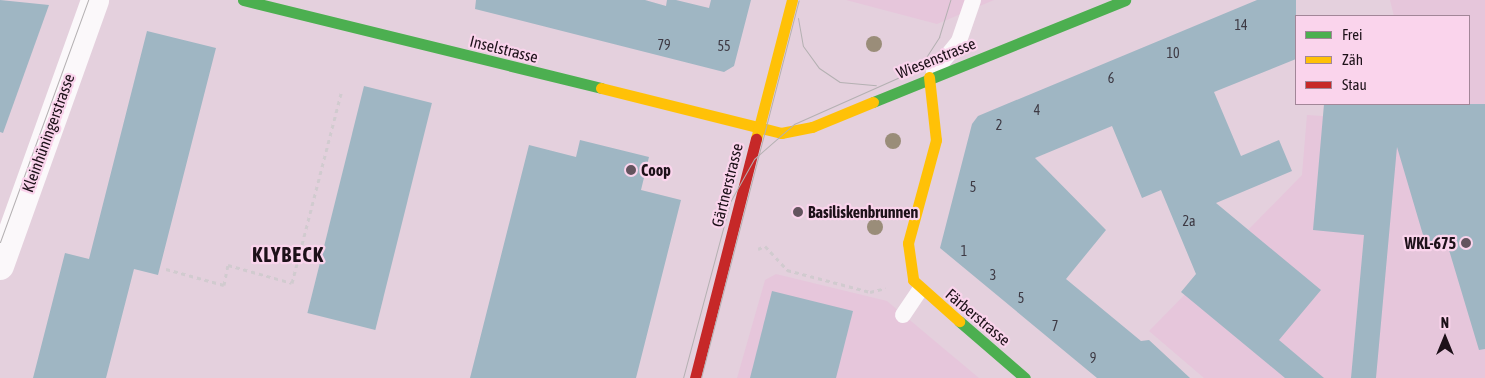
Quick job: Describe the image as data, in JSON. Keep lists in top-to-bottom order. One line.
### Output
{"streets":{"street":["Inselstrasse","Wiesenstrasse","Kleinhüningerstrasse","Gärtnerstrasse","Färberstrasse"]},"crossings":[["Inselstrasse","Wiesenstrasse"],["Inselstrasse","Gärtnerstrasse"],["Wiesenstrasse","Gärtnerstrasse"]],"districts":["KLYBECK"],"places":["Coop","Basiliskenbrunnen","WKL-675"],"house_numbers":["14","79","55","10","6","4","2","5","2a","1","3","5","7","9"],"legend":["Frei","Zäh","Stau"],"north":"top"}
